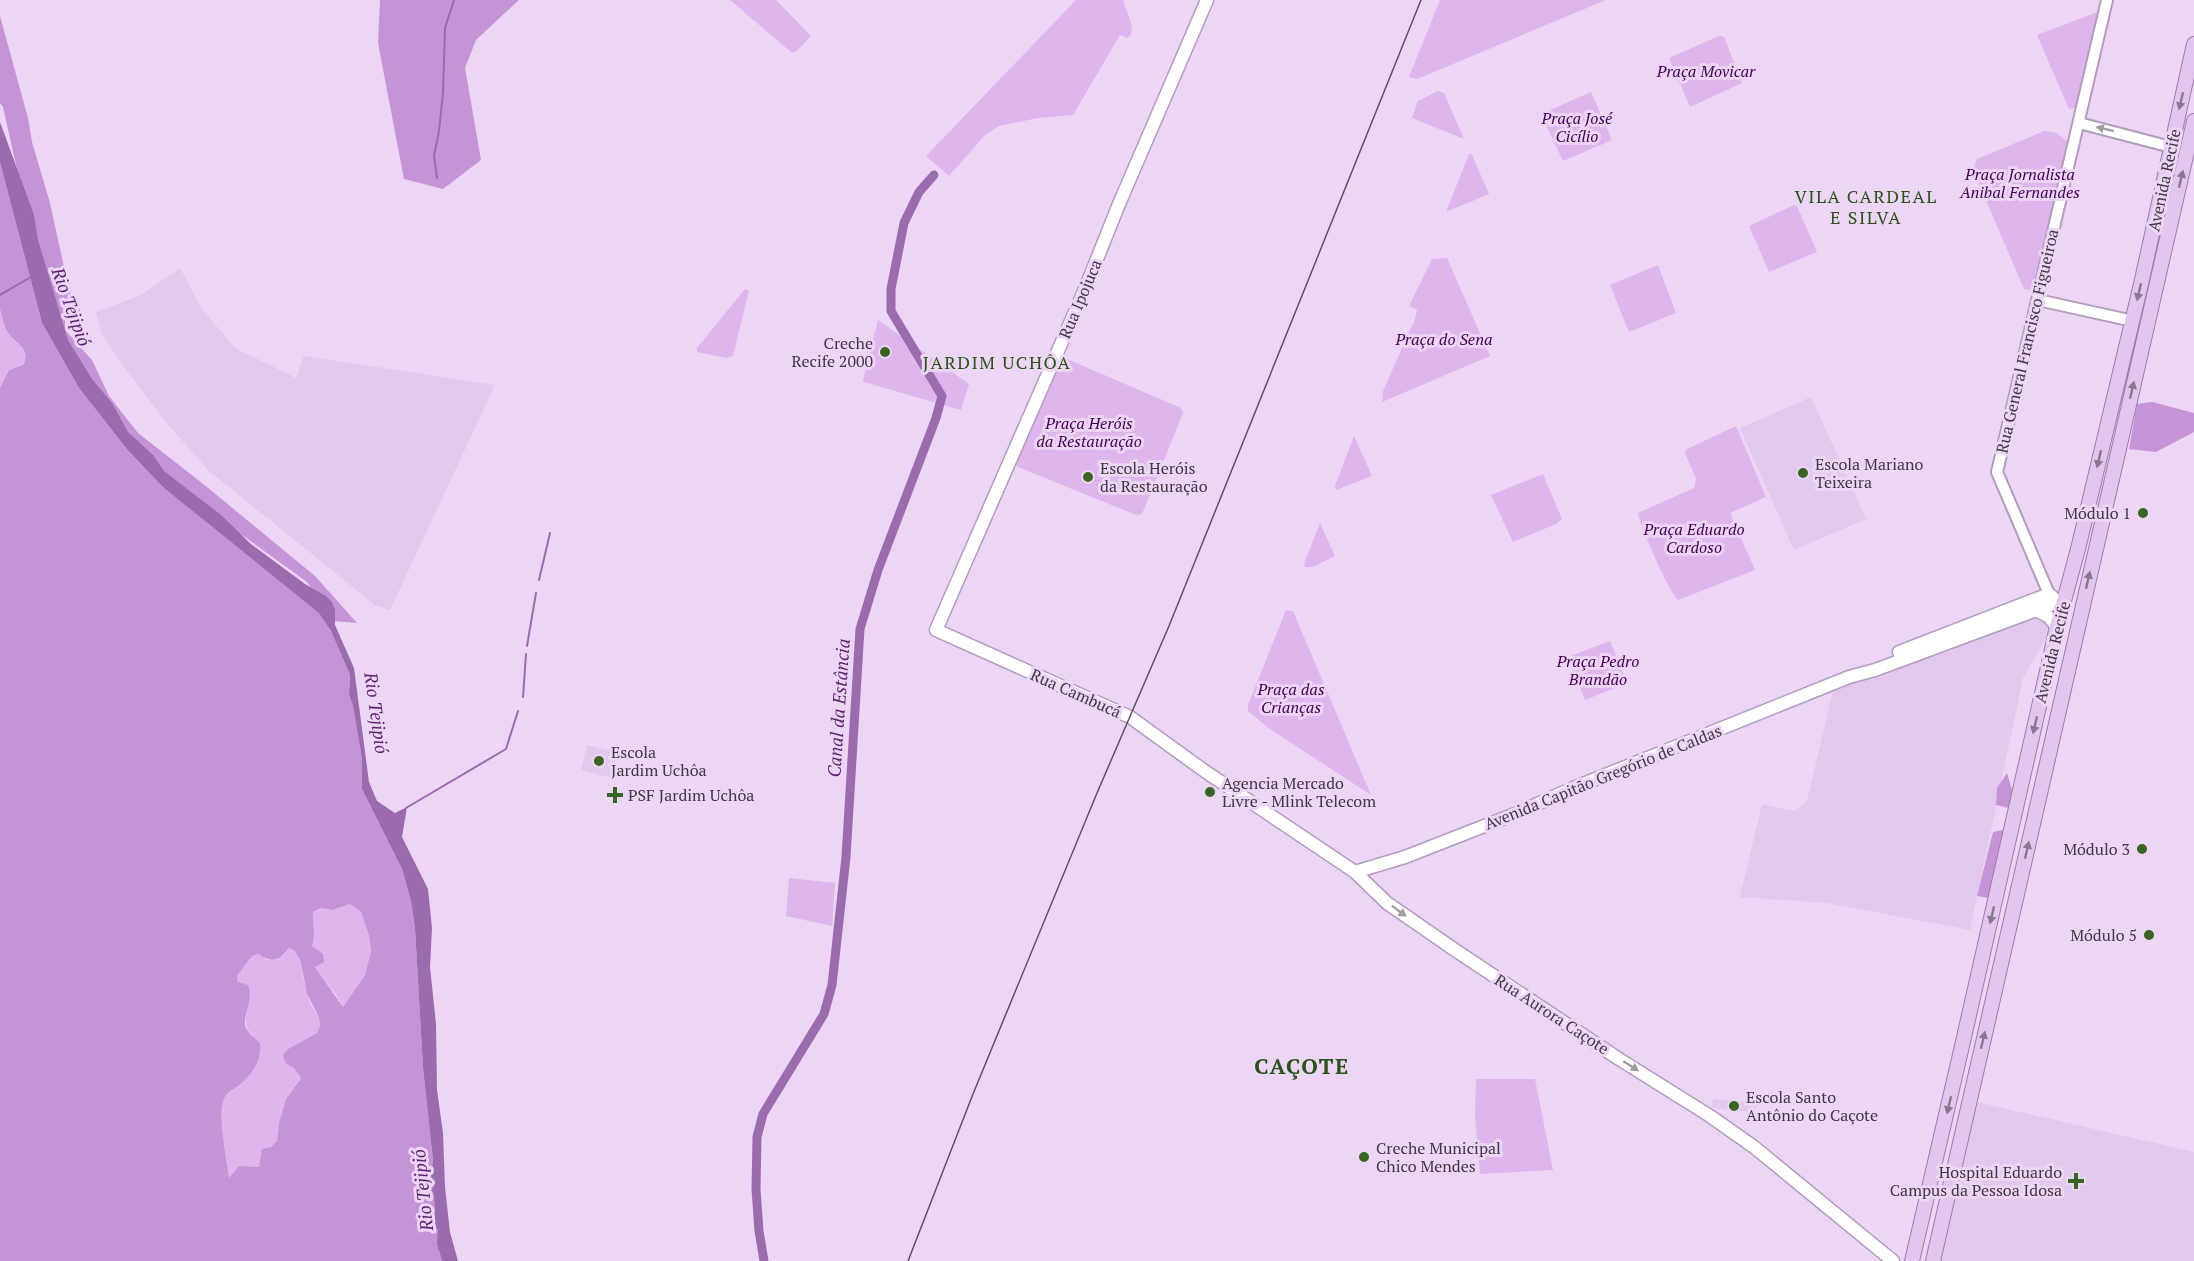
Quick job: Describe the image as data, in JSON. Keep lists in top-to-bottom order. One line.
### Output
{"streets":{"main road":["Avenida Recife","Rua Ipojuca","Rua Cambucá","Avenida Capitão Gregório de Caldas","Rua Aurora Caçote"],"street":["Rua General Francisco Figueiroa"]},"crossings":[["Avenida Recife","Rua General Francisco Figueiroa"],["Avenida Recife","Avenida Capitão Gregório de Caldas"],["Rua Ipojuca","Rua Cambucá"],["Rua General Francisco Figueiroa","Avenida Capitão Gregório de Caldas"],["Rua Cambucá","Rua Aurora Caçote"],["Avenida Capitão Gregório de Caldas","Rua Aurora Caçote"]],"one_way":["Rua Aurora Caçote"],"districts":["VILA CARDEAL E SILVA","JARDIM UCHÔA","CAÇOTE"],"water":["Rio Tejipió","Canal da Estância"],"parks":["Praça Movicar","Praça José Cicílio","Praça Jornalista Anibal Fernandes","Praça do Sena","Praça Heróis da Restauração","Praça Eduardo Cardoso","Praça Pedro Brandão","Praça das Crianças"],"places":{"other":["Creche Recife 2000","Escola Mariano Teixeira","Escola Heróis da Restauração","Módulo 1","Escola Jardim Uchôa","Agencia Mercado Livre - Mlink Telecom","Módulo 3","Módulo 5","Escola Santo Antônio do Caçote","Creche Municipal Chico Mendes"],"health":["PSF Jardim Uchôa","Hospital Eduardo Campus da Pessoa Idosa"]}}
